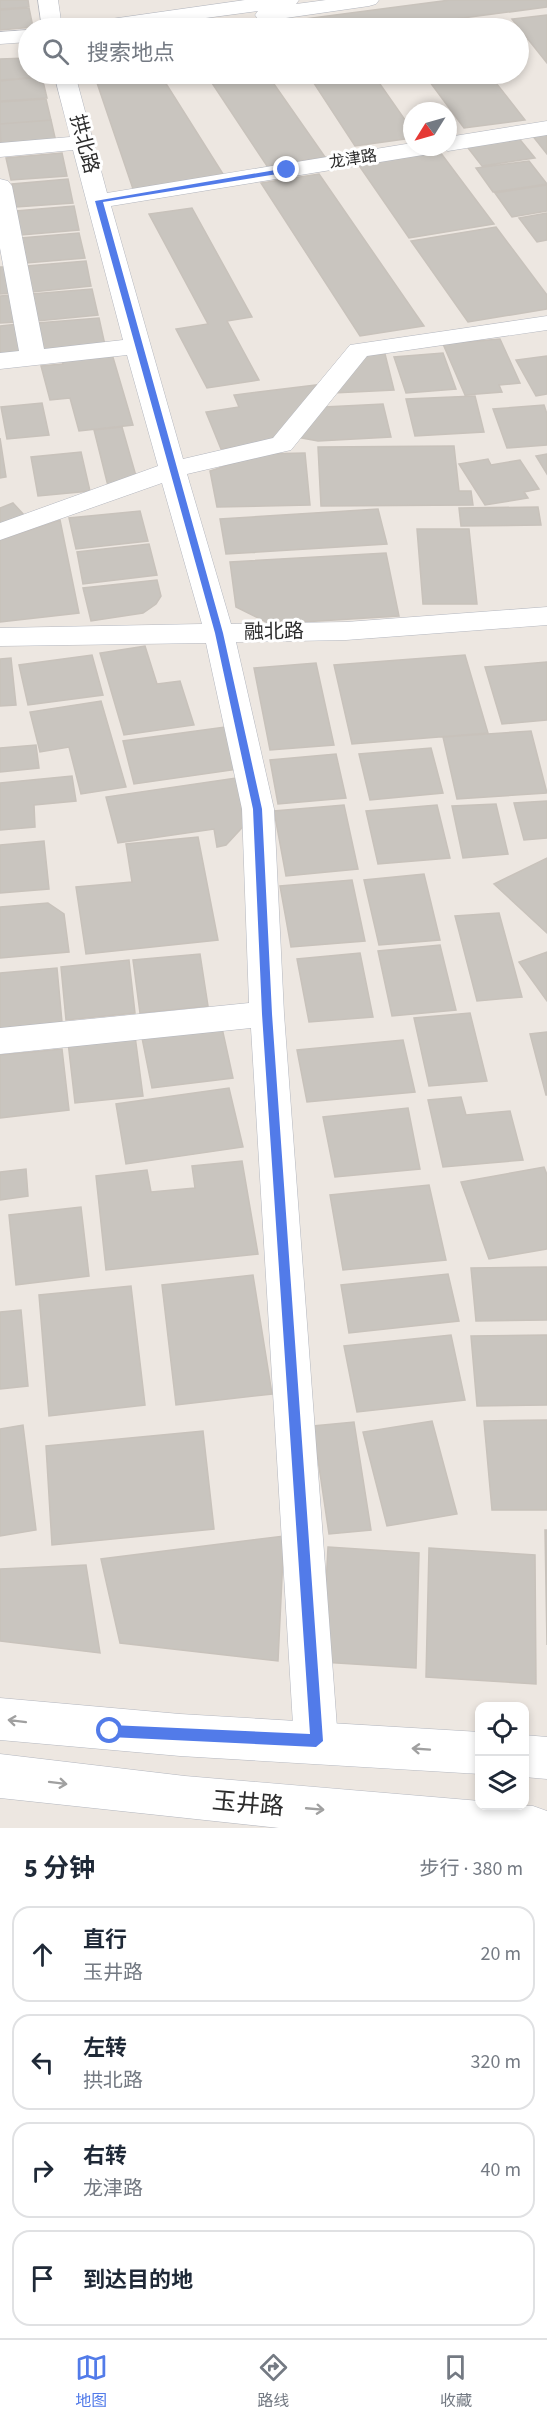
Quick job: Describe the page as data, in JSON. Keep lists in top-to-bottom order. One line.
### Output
{"streets":{"street":["拱北路","龙津路","融北路","玉井路"]},"crossings":[["拱北路","龙津路"],["拱北路","融北路"]],"north":"bottom left","page":{"search":"搜索地点","heading":["5 分钟","步行 · 380 m"],"list":[["直行","玉井路","20 m"],["左转","拱北路","320 m"],["右转","龙津路","40 m"],"到达目的地"],"nav":["地图","路线","收藏"]}}
